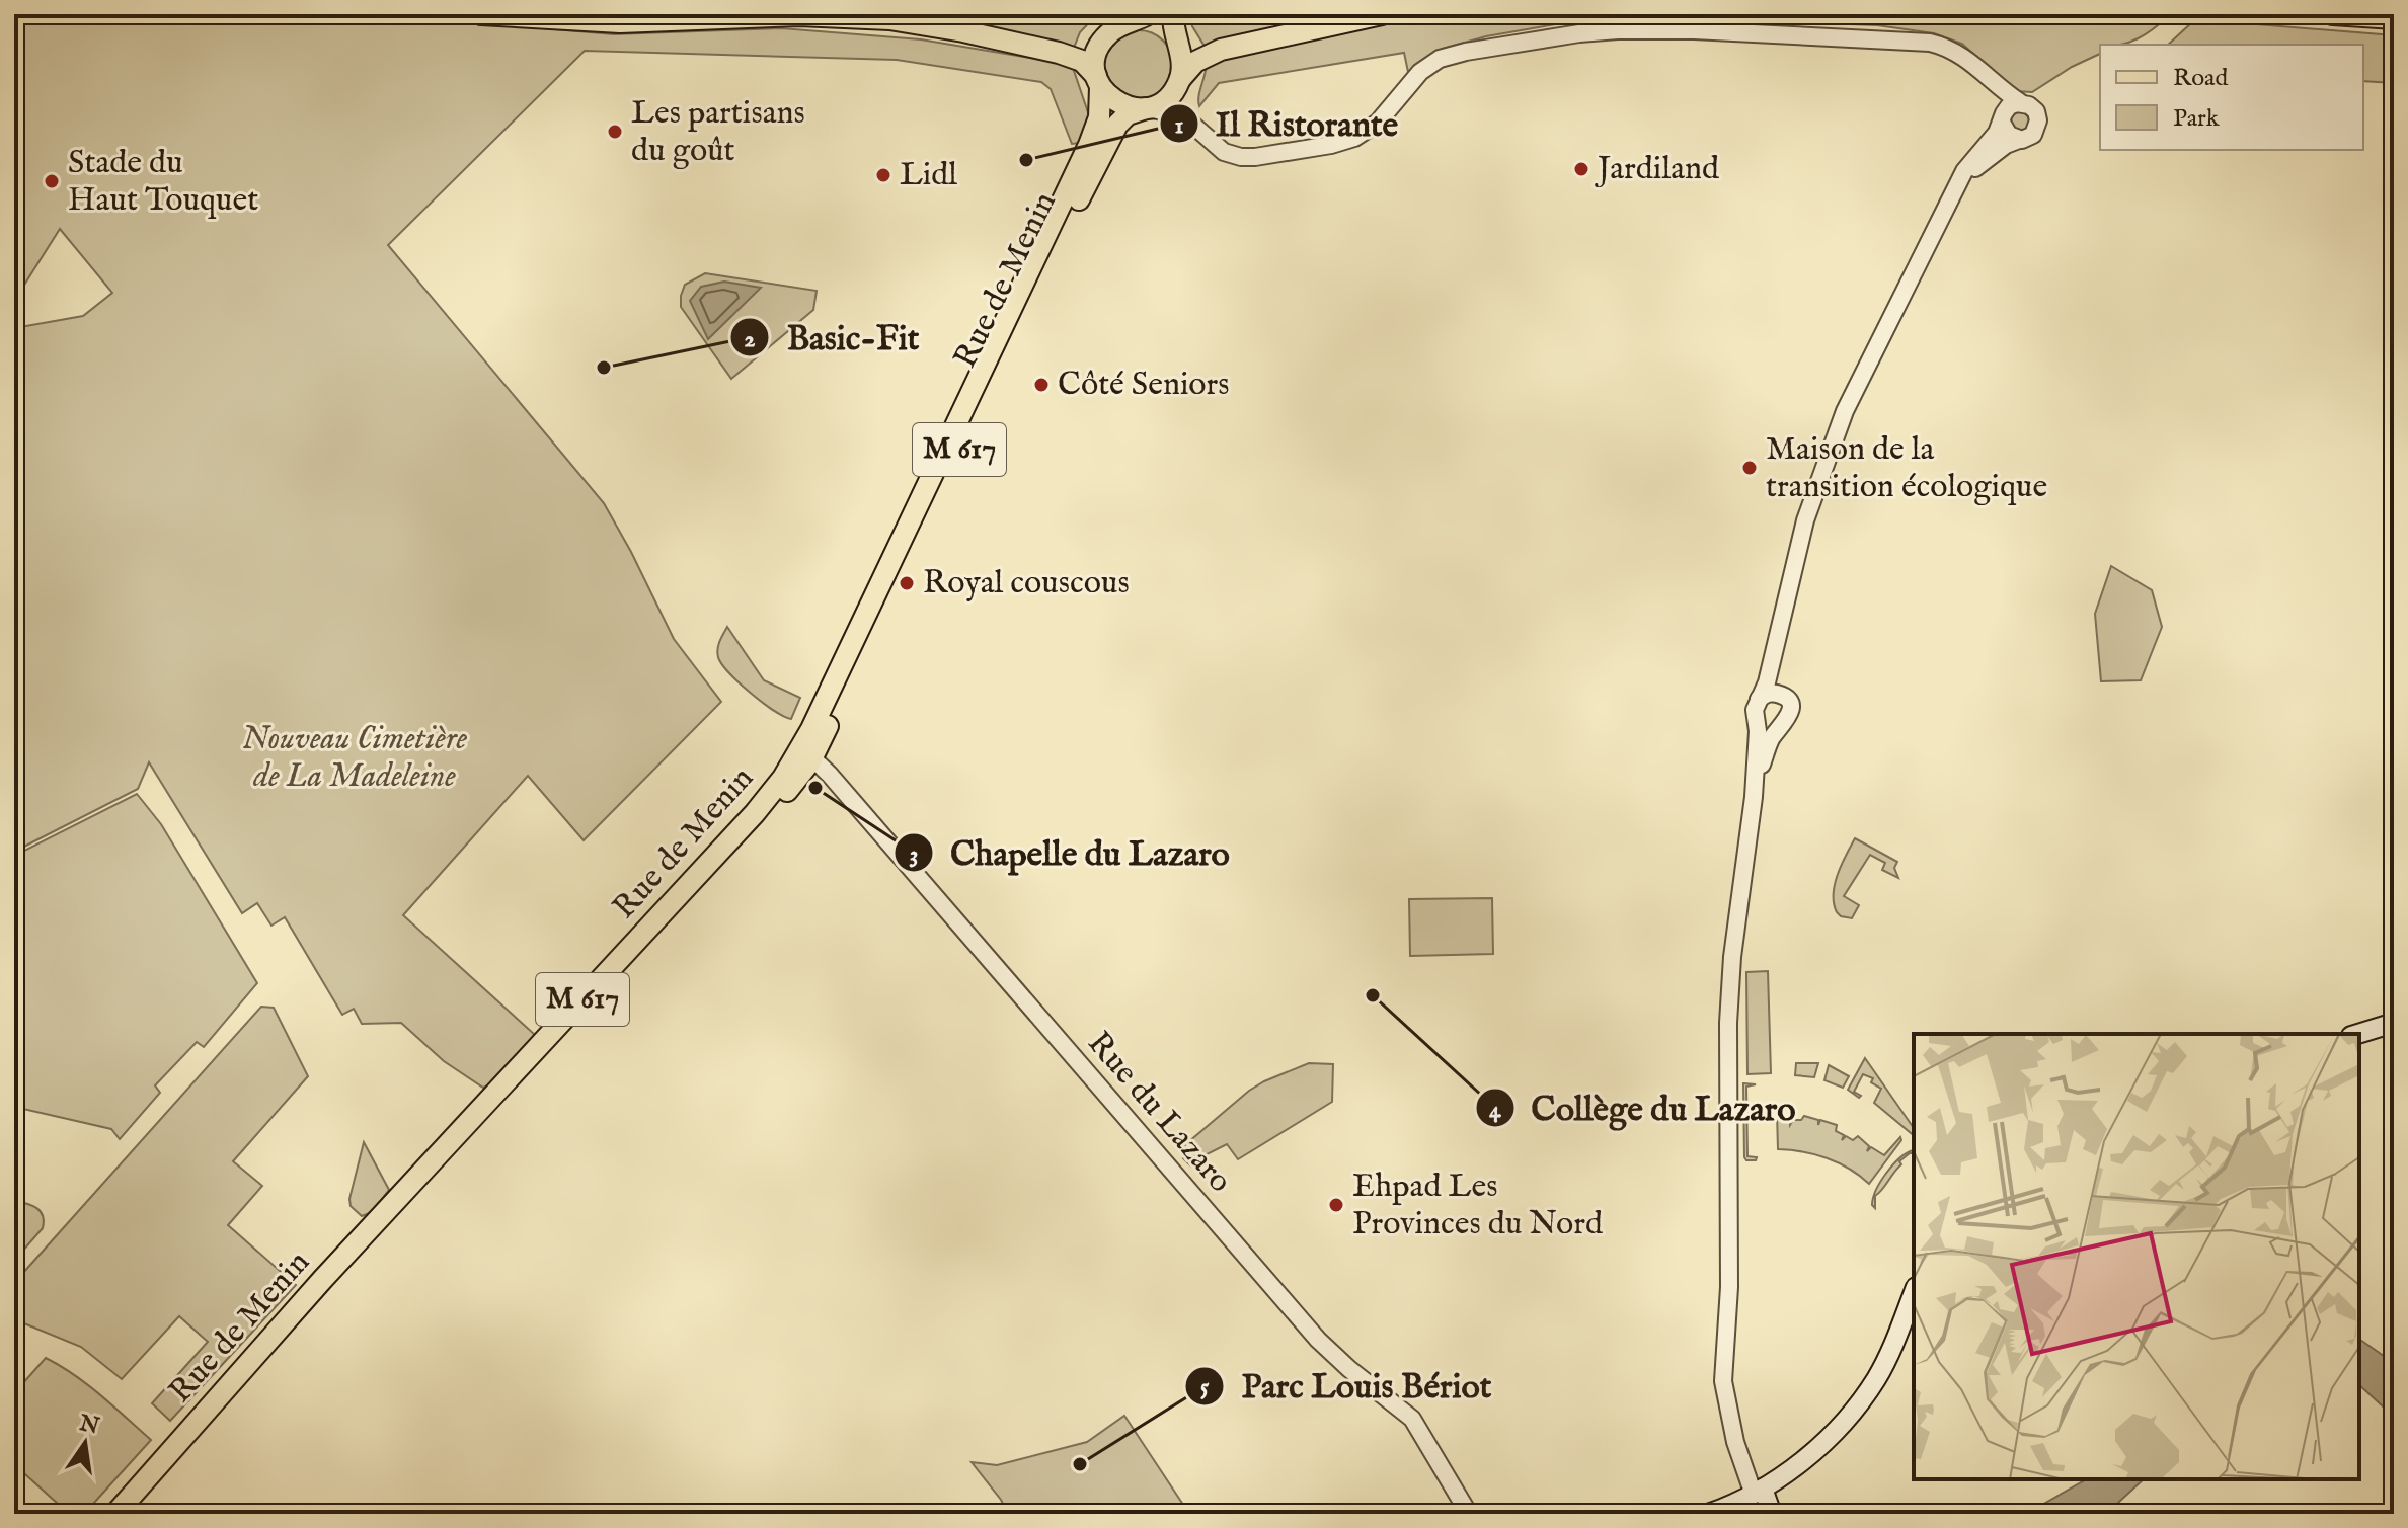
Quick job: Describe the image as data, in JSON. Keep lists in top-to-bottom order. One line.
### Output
{"streets":{"main road":["Rue de Menin","M 617"],"street":["Rue du Lazaro"]},"crossings":[["Rue de Menin","Rue du Lazaro"]],"parks":["Nouveau Cimetière de La Madeleine"],"places":["Les partisans du goût","Il Ristorante","Jardiland","Lidl","Stade du Haut Touquet","Basic-Fit","Côté Seniors","Maison de la transition écologique","Royal couscous","Chapelle du Lazaro","Collège du Lazaro","Ehpad Les Provinces du Nord","Parc Louis Bériot"],"legend":["Road","Park"],"north":"top"}
